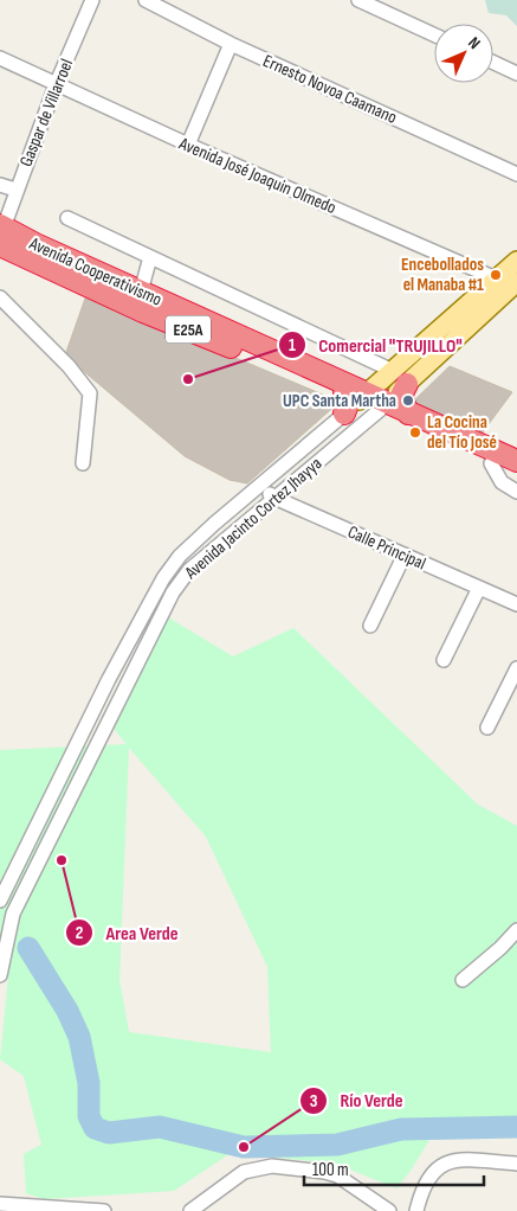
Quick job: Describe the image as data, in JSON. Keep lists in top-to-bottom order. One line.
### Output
{"streets":{"highway":["Avenida Cooperativismo","E25A"],"main road":["Avenida Jacinto Cortez Jhayya"],"street":["Ernesto Novoa Caamano","Gaspar de Villarroel","Avenida José Joaquin Olmedo","Calle Principal"]},"crossings":[["Gaspar de Villarroel","Avenida José Joaquin Olmedo"],["Gaspar de Villarroel","Avenida Cooperativismo"],["Avenida José Joaquin Olmedo","Avenida Jacinto Cortez Jhayya"],["Avenida Cooperativismo","Avenida Jacinto Cortez Jhayya"],["Avenida Jacinto Cortez Jhayya","Calle Principal"]],"places":["Encebollados el Manaba #1","Comercial \"TRUJILLO\"","UPC Santa Martha","La Cocina del Tío José","Area Verde","Río Verde"],"scale_bar":"100 m","north":"top right"}
